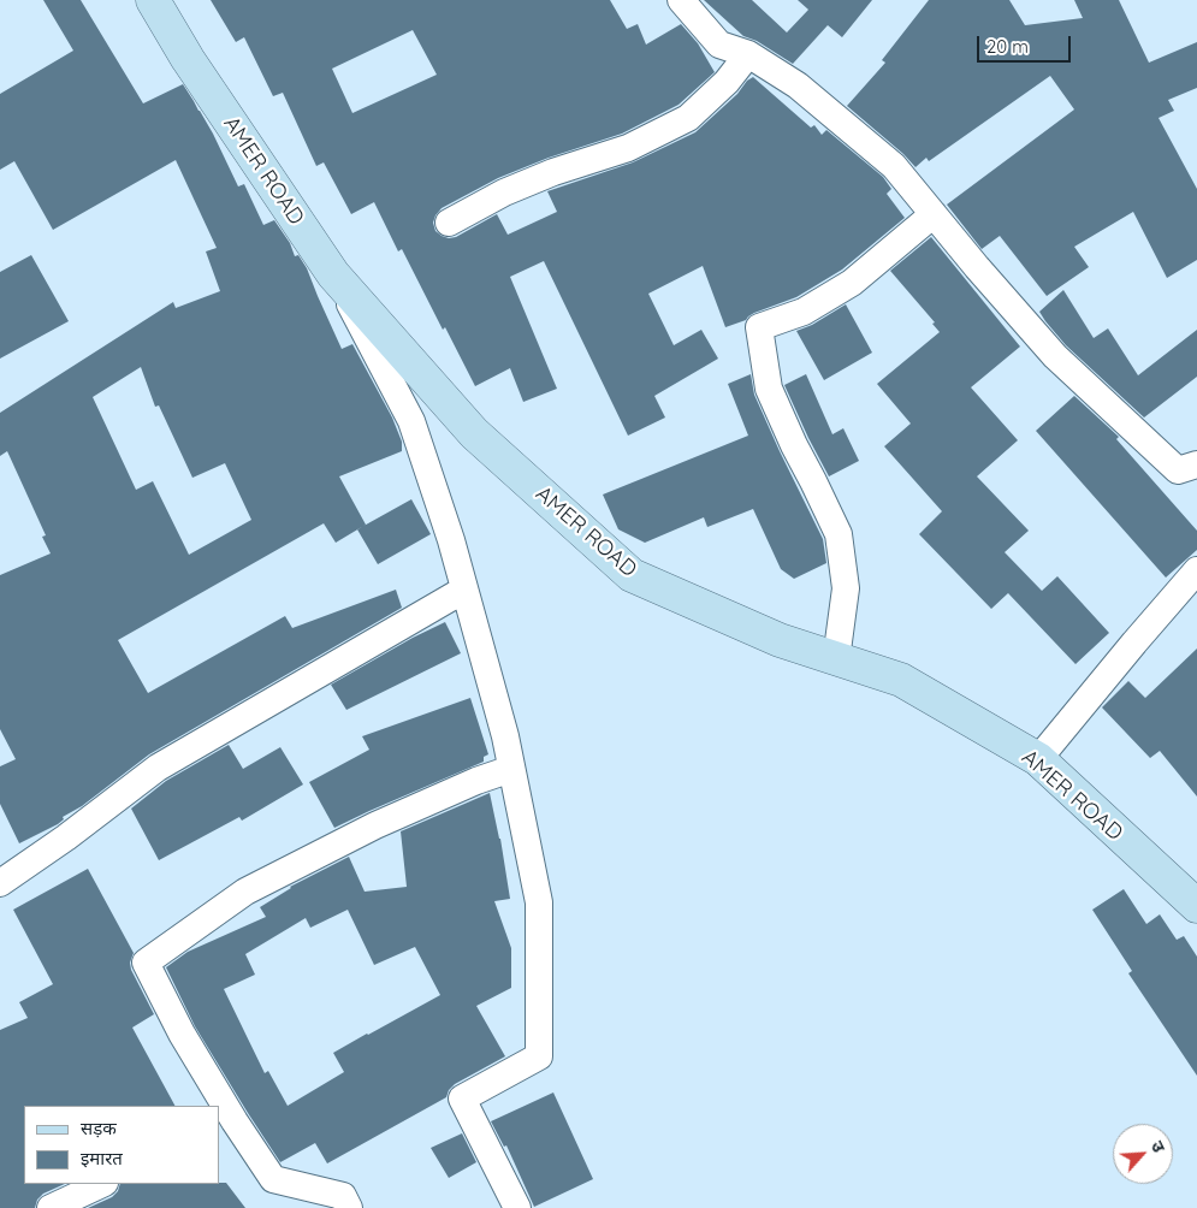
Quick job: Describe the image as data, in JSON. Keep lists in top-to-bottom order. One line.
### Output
{"streets":{"main road":["AMER ROAD"]},"legend":["सड़क","इमारत"],"scale_bar":"20 m","north":"top right"}
